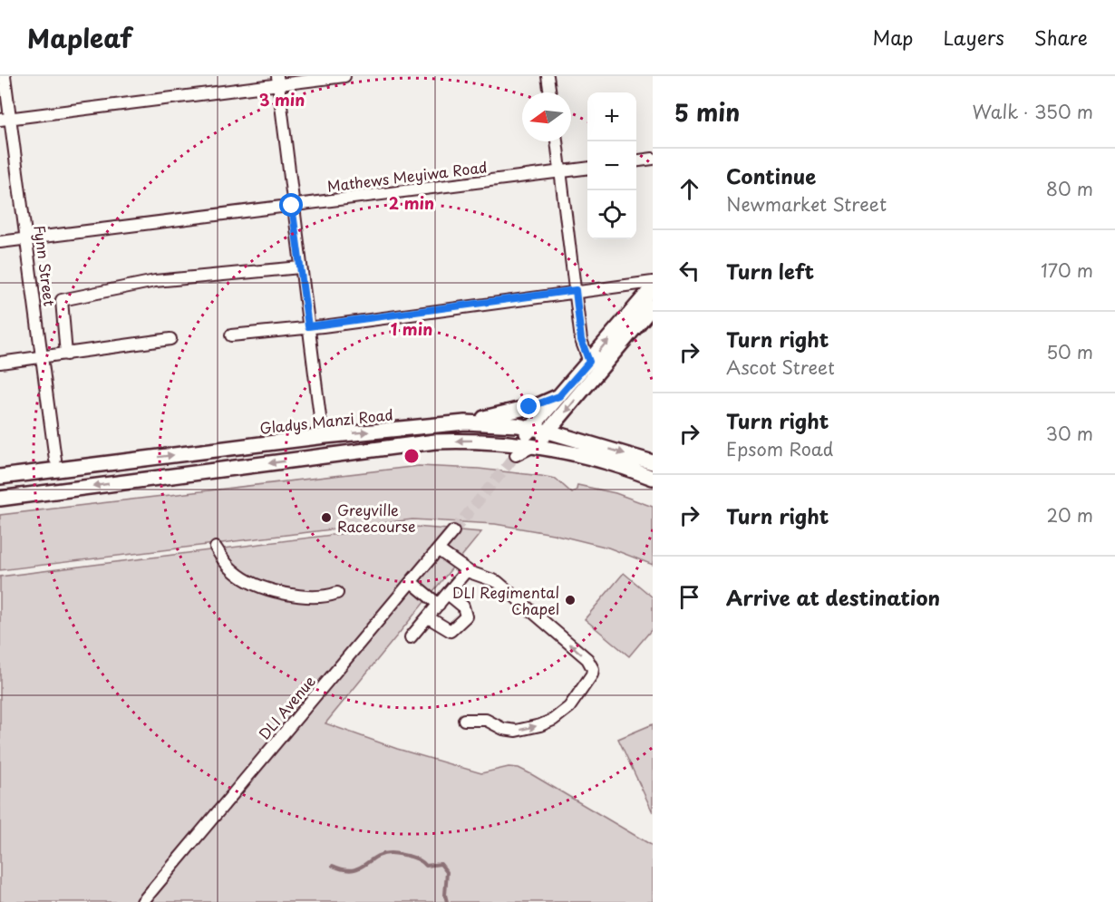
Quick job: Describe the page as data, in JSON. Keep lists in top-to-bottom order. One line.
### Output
{"streets":{"main road":["Gladys Manzi Road"],"street":["Mathews Meyiwa Road","Fynn Street","DLI Avenue"]},"crossings":[["Mathews Meyiwa Road","Fynn Street"],["Fynn Street","Gladys Manzi Road"]],"places":["Greyville Racecourse","DLI Regimental Chapel"],"north":"left","page":{"header":"Mapleaf","nav":["Map","Layers","Share"],"heading":["5 min","Walk · 350 m"],"map_buttons":["+","−"],"list":[["Continue","Newmarket Street","80 m"],["Turn left","170 m"],["Turn right","Ascot Street","50 m"],["Turn right","Epsom Road","30 m"],["Turn right","20 m"],"Arrive at destination"]},"rings":["3 min","2 min","1 min"]}
